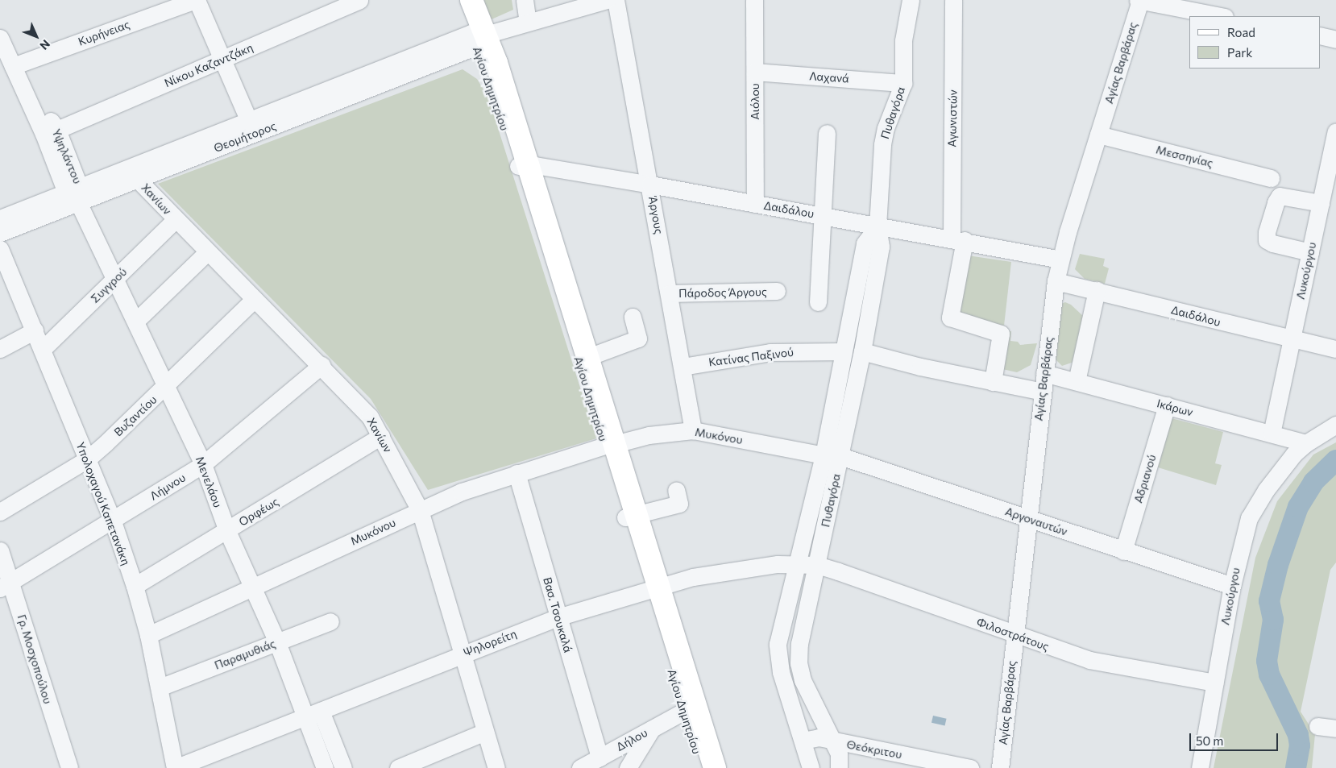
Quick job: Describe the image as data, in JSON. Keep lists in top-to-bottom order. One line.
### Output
{"streets":{"main road":["Αγίου Δημητρίου"],"street":["Κυρήνειας","Αγίας Βαρβάρας","Νίκου Καζαντζάκη","Λαχανά","Αιόλου","Πυθαγόρα","Αγωνιστών","Θεομήτορος","Υψηλάντου","Μεσσηνίας","Χανίων","Δαιδάλου","Άργους","Λυκούργου","Συγγρού","Πάροδος Άργους","Κατίνας Παξινού","Ικάρων","Βυζαντίου","Μυκόνου","Αδριανού","Μενελάου","Λήμνου","Υπολοχαγού Καπετανάκη","Ορφέως","Αργοναυτών","Βασ. Τσουκαλά","Φιλοστράτους","Ψηλορείτη","Παραμυθιάς","Γρ. Μοσχοπούλου","Δήλου","Θεόκριτου"]},"crossings":[["Κυρήνειας","Υψηλάντου"],["Αγίας Βαρβάρας","Μεσσηνίας"],["Αγίας Βαρβάρας","Δαιδάλου"],["Αγίας Βαρβάρας","Ικάρων"],["Αγίας Βαρβάρας","Αργοναυτών"],["Αγίας Βαρβάρας","Φιλοστράτους"],["Νίκου Καζαντζάκη","Υψηλάντου"],["Λαχανά","Αιόλου"],["Λαχανά","Πυθαγόρα"],["Αγίου Δημητρίου","Θεομήτορος"],["Αγίου Δημητρίου","Δαιδάλου"],["Αγίου Δημητρίου","Μυκόνου"],["Αγίου Δημητρίου","Ψηλορείτη"],["Αγίου Δημητρίου","Δήλου"],["Αιόλου","Δαιδάλου"],["Πυθαγόρα","Δαιδάλου"],["Πυθαγόρα","Κατίνας Παξινού"],["Πυθαγόρα","Μυκόνου"],["Πυθαγόρα","Αργοναυτών"],["Πυθαγόρα","Φιλοστράτους"],["Πυθαγόρα","Ψηλορείτη"],["Πυθαγόρα","Θεόκριτου"],["Αγωνιστών","Δαιδάλου"],["Θεομήτορος","Υψηλάντου"],["Θεομήτορος","Χανίων"],["Θεομήτορος","Μενελάου"],["Υψηλάντου","Μενελάου"],["Χανίων","Συγγρού"],["Χανίων","Βυζαντίου"],["Χανίων","Μυκόνου"],["Χανίων","Λήμνου"],["Χανίων","Ορφέως"],["Χανίων","Ψηλορείτη"],["Δαιδάλου","Άργους"],["Δαιδάλου","Λυκούργου"],["Άργους","Πάροδος Άργους"],["Άργους","Κατίνας Παξινού"],["Άργους","Μυκόνου"],["Λυκούργου","Ικάρων"],["Λυκούργου","Αργοναυτών"],["Λυκούργου","Φιλοστράτους"],["Συγγρού","Μενελάου"],["Συγγρού","Υπολοχαγού Καπετανάκη"],["Ικάρων","Αδριανού"],["Βυζαντίου","Μενελάου"],["Βυζαντίου","Υπολοχαγού Καπετανάκη"],["Μυκόνου","Μενελάου"],["Μυκόνου","Υπολοχαγού Καπετανάκη"],["Μυκόνου","Αργοναυτών"],["Μυκόνου","Βασ. Τσουκαλά"],["Αδριανού","Αργοναυτών"],["Μενελάου","Λήμνου"],["Μενελάου","Ορφέως"],["Μενελάου","Ψηλορείτη"],["Μενελάου","Παραμυθιάς"],["Λήμνου","Υπολοχαγού Καπετανάκη"],["Λήμνου","Γρ. Μοσχοπούλου"],["Υπολοχαγού Καπετανάκη","Ορφέως"],["Υπολοχαγού Καπετανάκη","Ψηλορείτη"],["Υπολοχαγού Καπετανάκη","Παραμυθιάς"],["Βασ. Τσουκαλά","Ψηλορείτη"],["Βασ. Τσουκαλά","Δήλου"],["Φιλοστράτους","Ψηλορείτη"]],"legend":["Road","Park"],"scale_bar":"50 m","north":"bottom right"}
